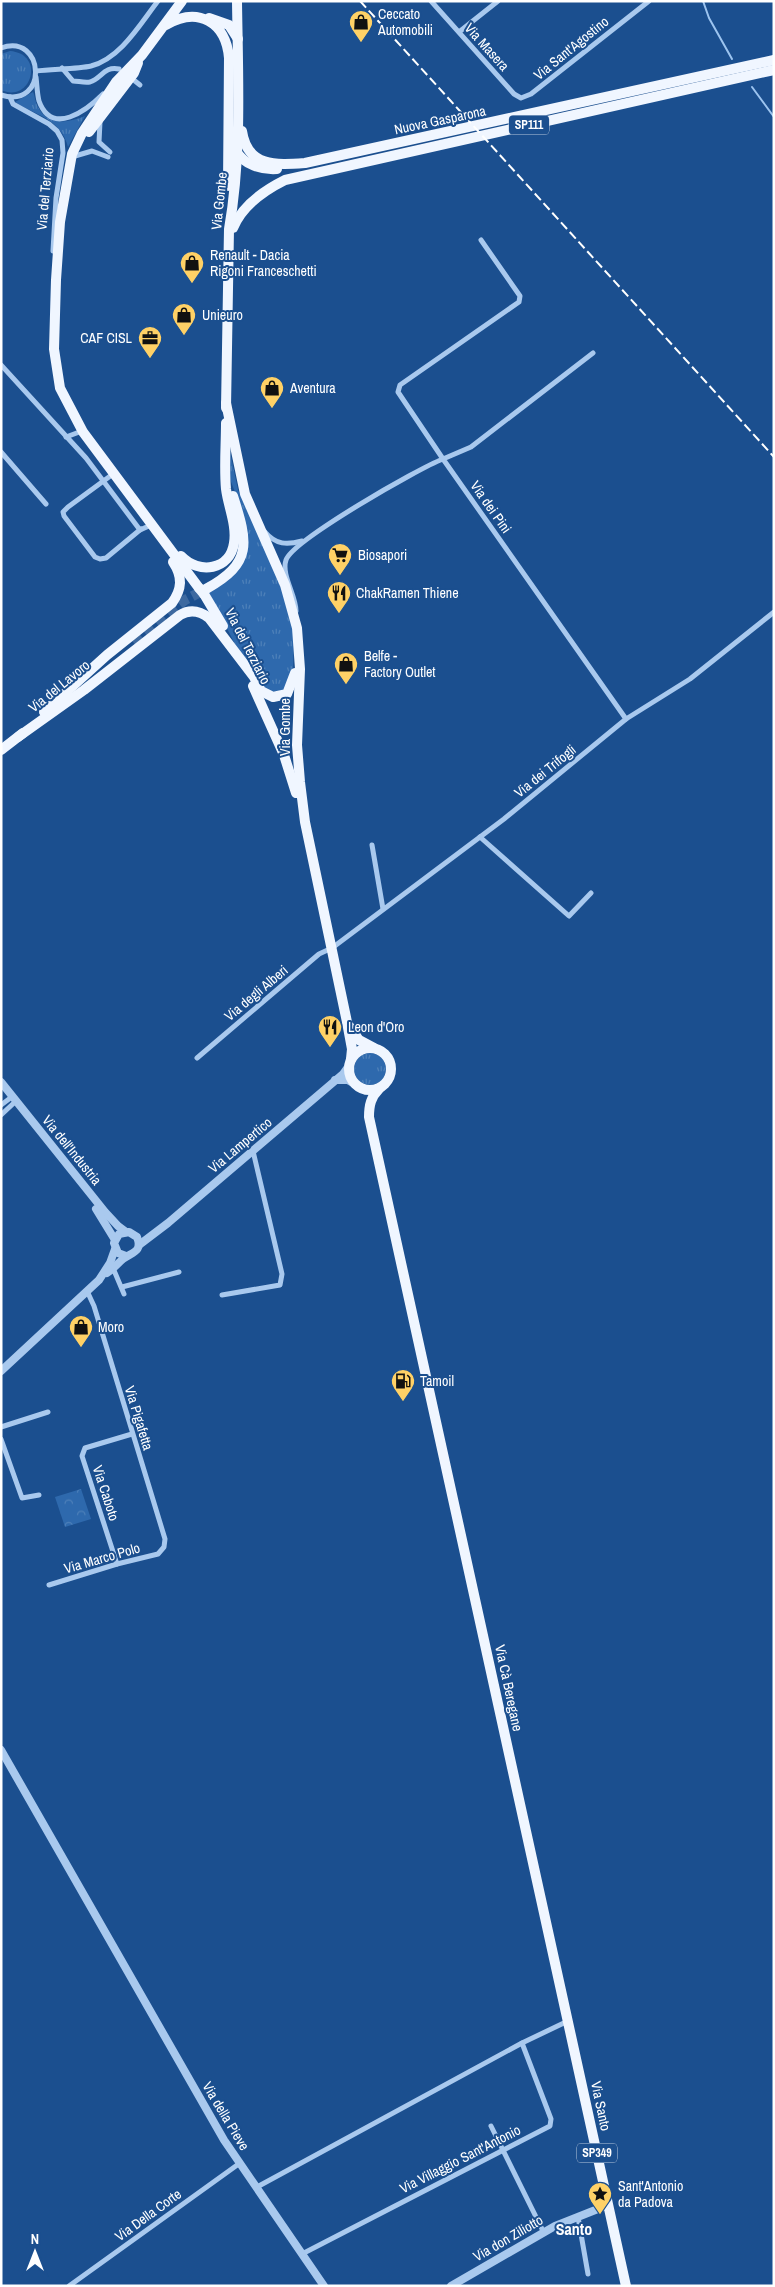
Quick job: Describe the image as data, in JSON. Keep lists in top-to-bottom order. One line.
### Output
{"streets":{"main road":["Nuova Gasparona","SP111","Via del Terziario","Via Gombe","Via del Lavoro","Via Cà Beregane","Via Santo","SP349"],"street":["Via Masera","Via Sant'Agostino","Via dei Pini","Via dei Trifogli","Via degli Alberi","Via Lampertico","Via dell'Industria","Via Pigafetta","Via Caboto","Via Marco Polo","Via della Pieve","Via Villaggio Sant'Antonio","Via Della Corte","Via don Ziliotto"]},"crossings":[["Via Masera","Via Sant'Agostino"],["Nuova Gasparona","SP111"],["Nuova Gasparona","Via Gombe"],["SP111","Via Gombe"],["Via del Terziario","Via Gombe"],["Via Gombe","Via dei Trifogli"],["Via Gombe","Via degli Alberi"],["Via Gombe","Via Lampertico"],["Via dei Pini","Via dei Trifogli"],["Via dei Trifogli","Via degli Alberi"],["Via Lampertico","Via dell'Industria"],["Via Lampertico","Via Pigafetta"],["Via Pigafetta","Via Caboto"],["Via Pigafetta","Via Marco Polo"],["Via Caboto","Via Marco Polo"],["Via Cà Beregane","Via Santo"],["Via Santo","Via don Ziliotto"],["Via della Pieve","Via Della Corte"]],"districts":["Santo"],"places":{"shop":["Ceccato Automobili","Renault - Dacia Rigoni Franceschetti","Unieuro","Aventura","Belfe - Factory Outlet","Moro"],"office":["CAF CISL"],"supermarket":["Biosapori"],"restaurant":["ChakRamen Thiene","Leon d'Oro"],"fuel station":["Tamoil"],"place":["Sant'Antonio da Padova"]},"north":"top"}
